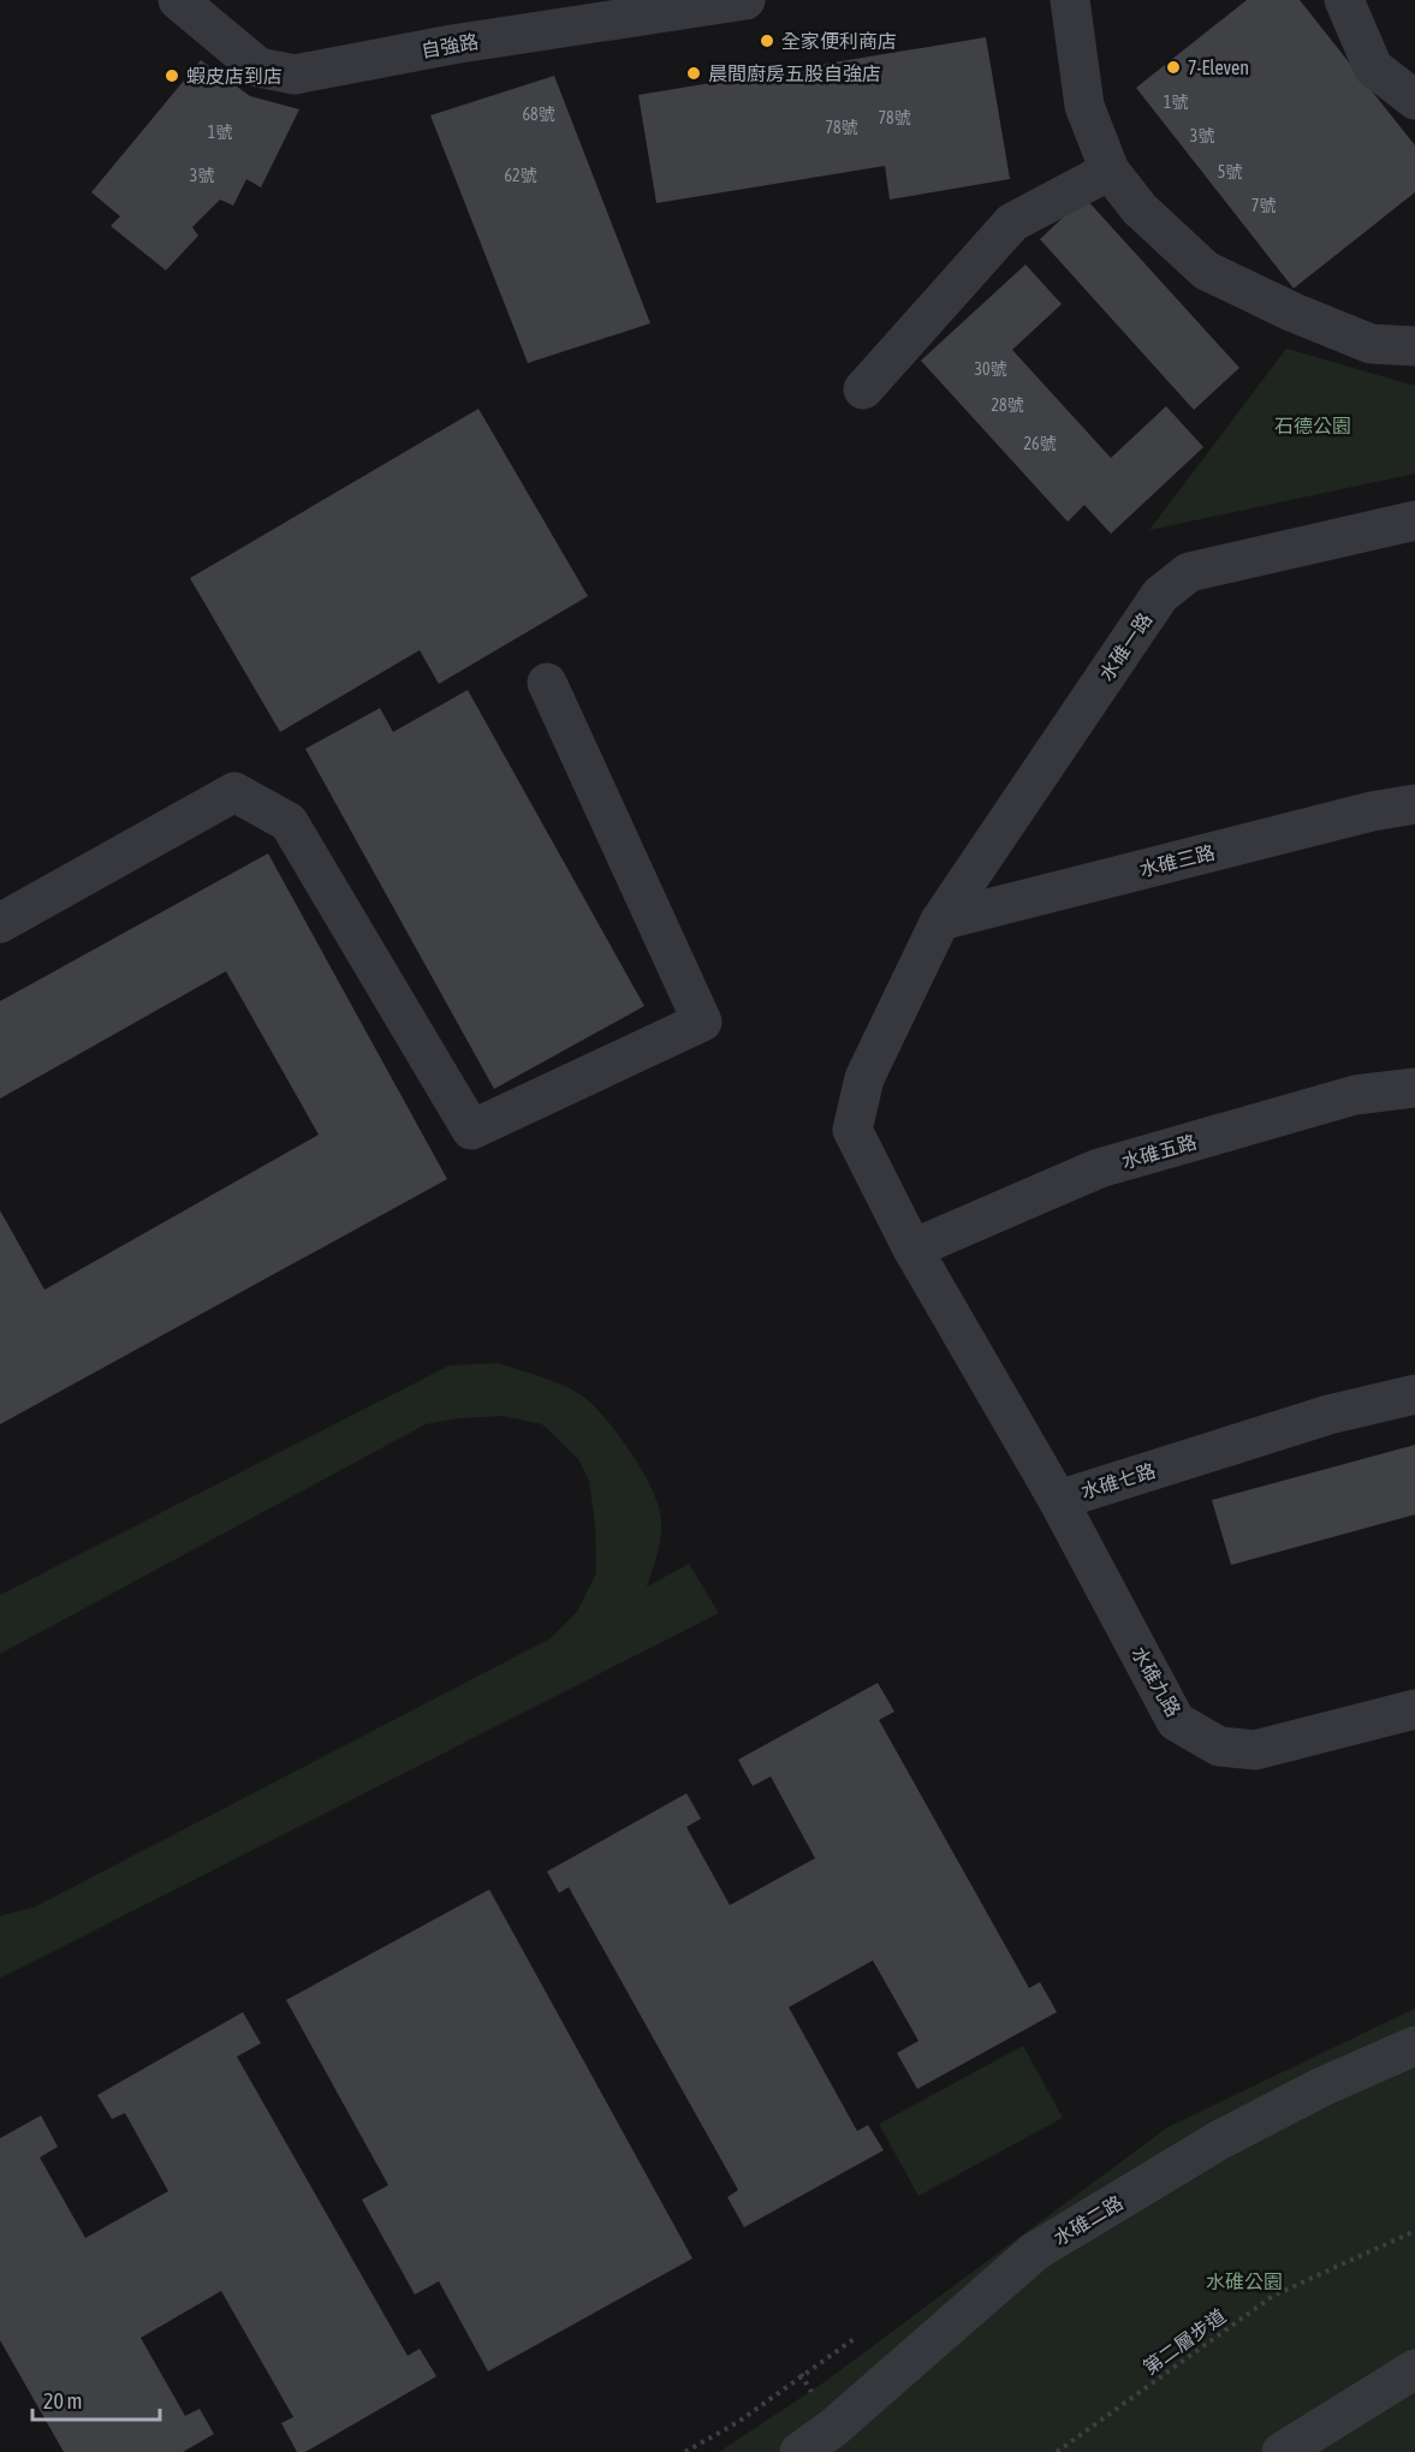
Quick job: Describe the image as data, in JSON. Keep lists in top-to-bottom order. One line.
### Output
{"streets":{"street":["自強路","水碓一路","水碓三路","水碓五路","水碓七路","水碓九路","水碓二路"],"path":["第二層步道"]},"crossings":[["水碓一路","水碓三路"],["水碓一路","水碓五路"],["水碓一路","水碓七路"],["水碓五路","水碓七路"],["水碓七路","水碓九路"]],"parks":["石德公園","水碓公園"],"places":["全家便利商店","7-Eleven","晨間廚房五股自強店","蝦皮店到店"],"house_numbers":["1號","68號","78號","78號","1號","3號","5號","3號","62號","7號","30號","28號","26號"],"scale_bar":"20 m"}
